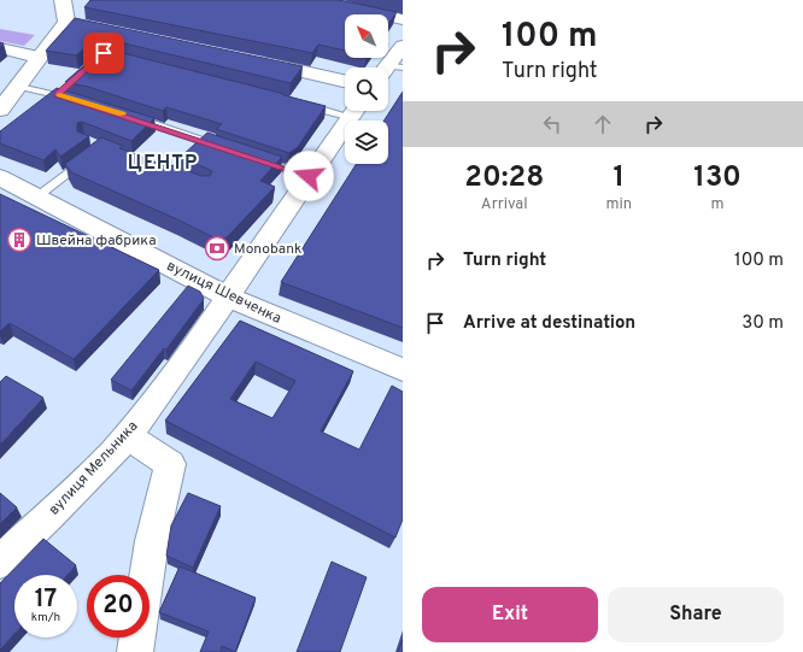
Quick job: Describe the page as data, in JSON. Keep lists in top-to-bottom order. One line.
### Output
{"streets":{"street":["вулиця Шевченка","вулиця Мельника"]},"crossings":[["вулиця Шевченка","вулиця Мельника"]],"districts":["ЦЕНТР"],"places":{"building":["Швейна фабрика"],"bank":["Monobank"]},"north":"top left","page":{"turn":["100 m","Turn right"],"eta":["20:28","Arrival","1","min","130","m"],"list":[{"name":"Turn right","value":"100 m"},{"name":"Arrive at destination","value":"30 m"}],"speed":"17 km/h","limit":"20","buttons":["Exit","Share"]}}
